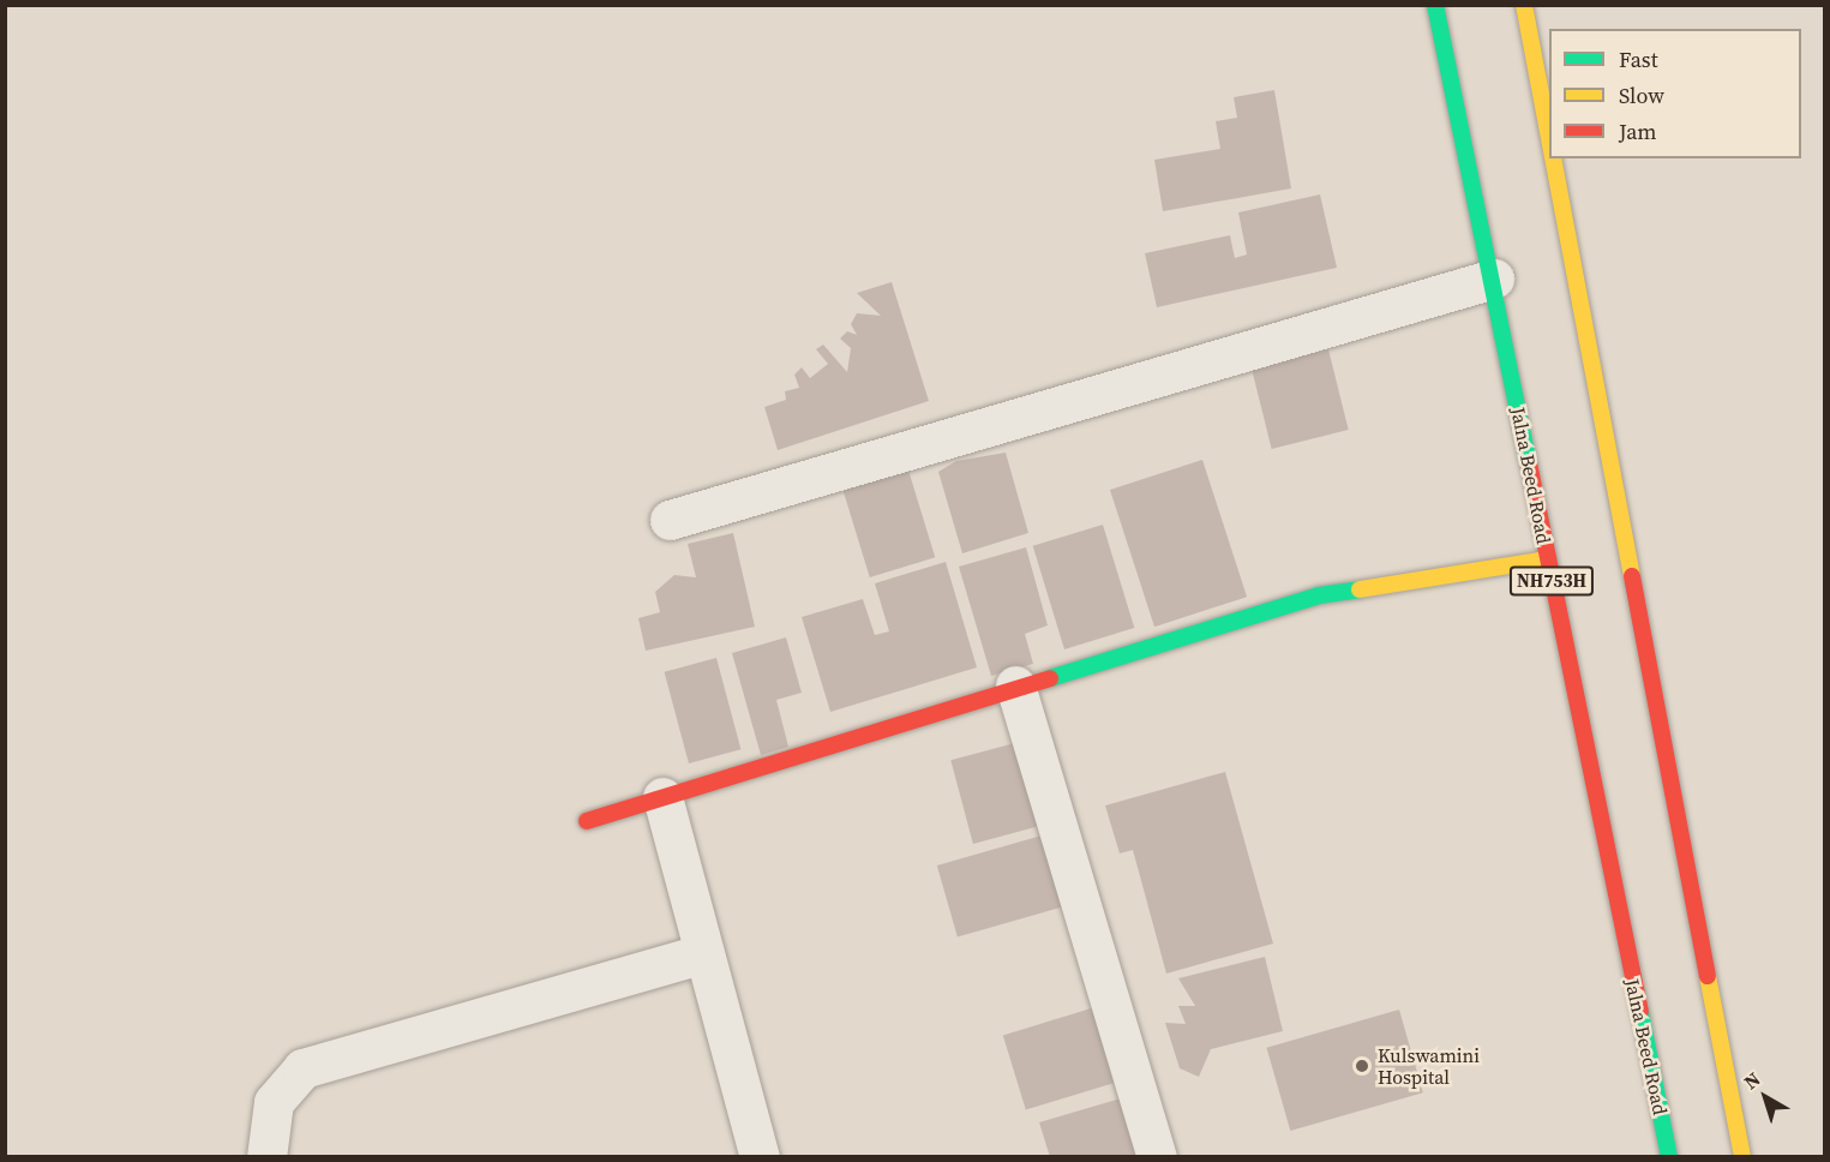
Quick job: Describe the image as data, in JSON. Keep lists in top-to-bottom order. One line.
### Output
{"streets":{"main road":["Jalna Beed Road","NH753H"]},"places":["Kulswamini Hospital"],"legend":["Fast","Slow","Jam"],"north":"top left"}
